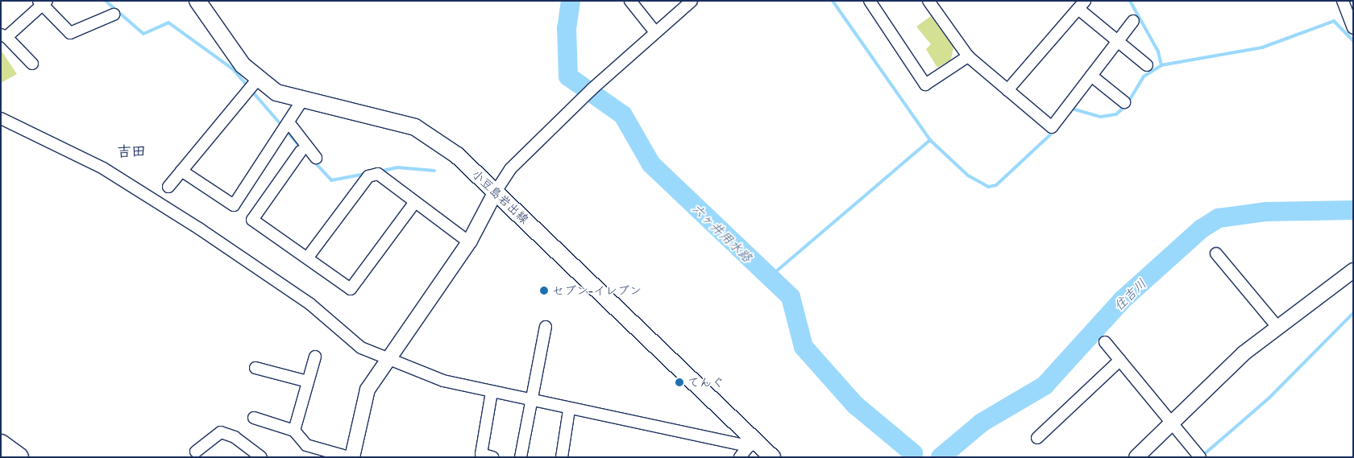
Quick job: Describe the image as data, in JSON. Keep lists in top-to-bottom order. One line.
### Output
{"streets":{"main road":["小豆島岩出線"]},"districts":["吉田"],"water":["六ヶ井用水路","住吉川"],"places":["セブン-イレブン","てんぐ"]}
